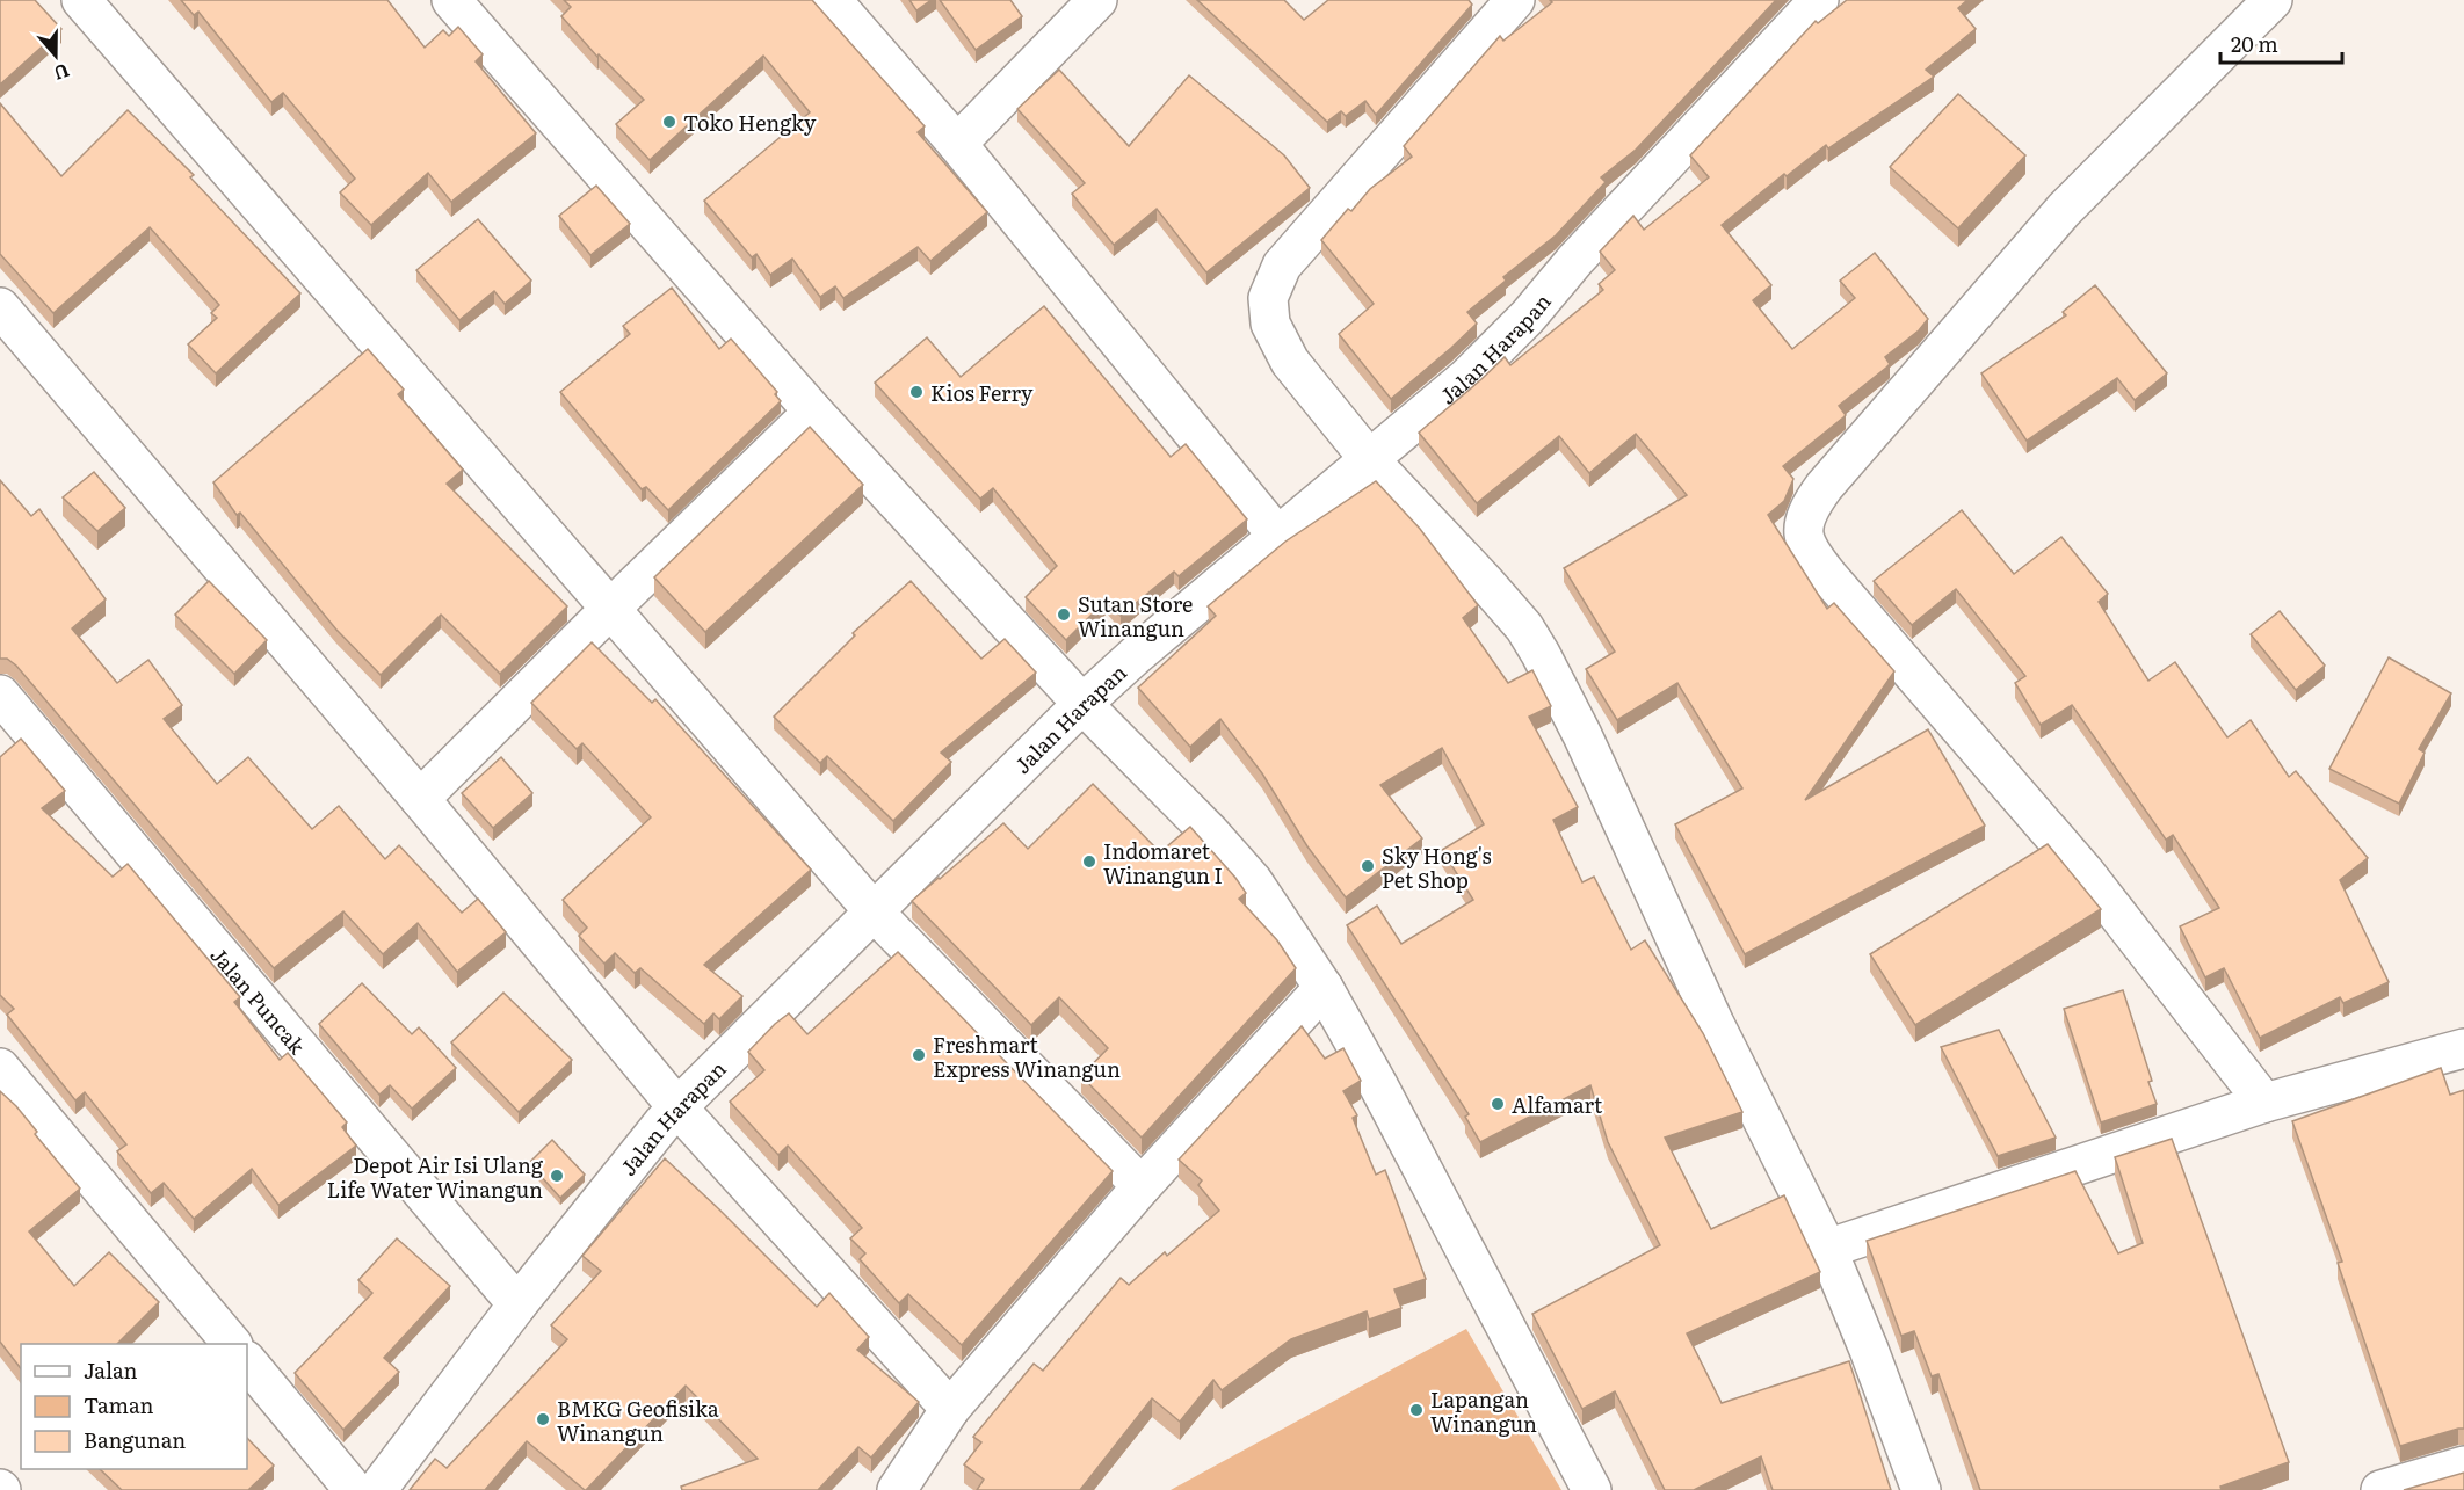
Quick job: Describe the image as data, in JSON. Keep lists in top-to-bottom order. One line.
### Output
{"streets":{"street":["Jalan Harapan","Jalan Puncak"]},"crossings":[["Jalan Harapan","Jalan Puncak"]],"places":["Toko Hengky","Kios Ferry","Sutan Store Winangun","Indomaret Winangun I","Sky Hong's Pet Shop","Freshmart Express Winangun","Alfamart","Depot Air Isi Ulang Life Water Winangun","Lapangan Winangun","BMKG Geofisika Winangun"],"legend":["Jalan","Taman","Bangunan"],"scale_bar":"20 m","north":"bottom"}
